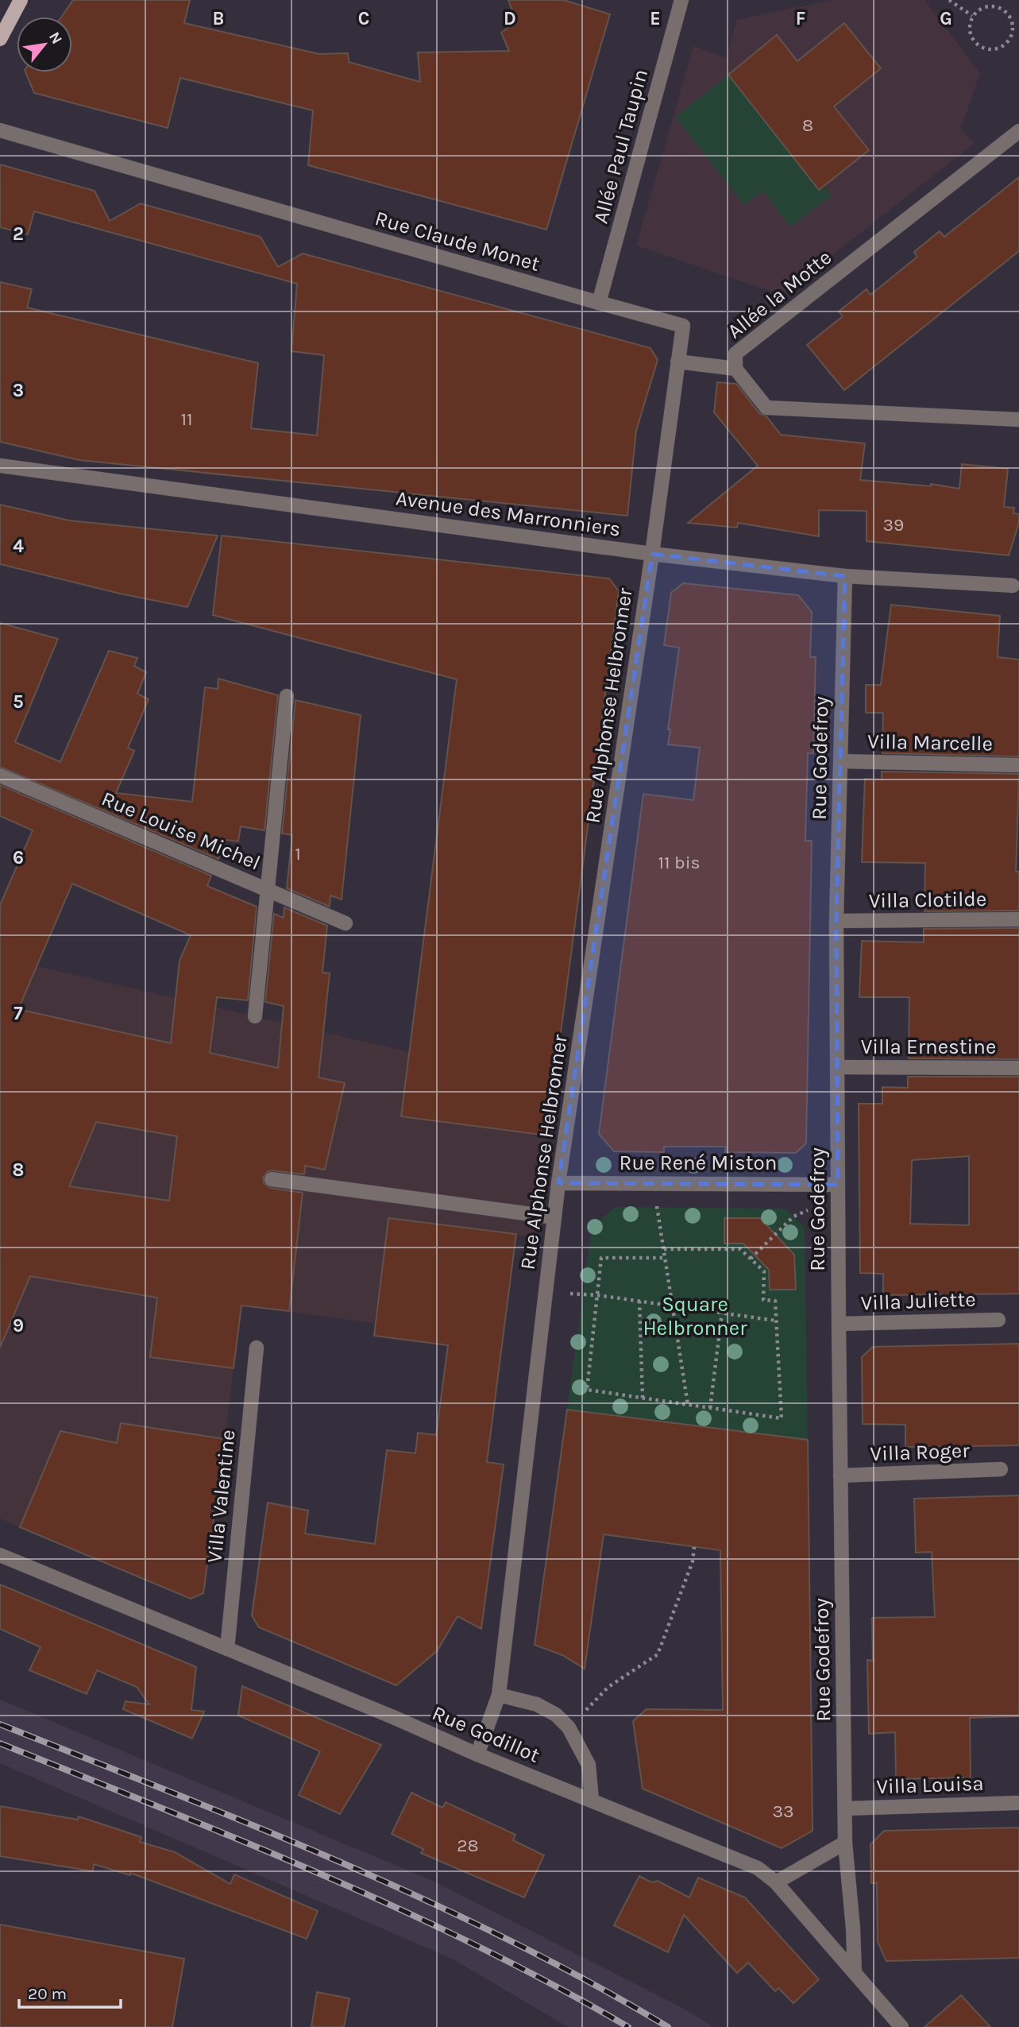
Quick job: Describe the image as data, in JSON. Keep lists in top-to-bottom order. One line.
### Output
{"streets":{"street":["Allée Paul Taupin","Rue Claude Monet","Allée la Motte","Avenue des Marronniers","Rue Alphonse Helbronner","Villa Marcelle","Rue Godefroy","Rue Louise Michel","Villa Clotilde","Villa Ernestine","Rue René Miston","Villa Juliette","Villa Roger","Villa Valentine","Rue Godillot","Villa Louisa"]},"crossings":[["Allée Paul Taupin","Rue Claude Monet"],["Rue Claude Monet","Avenue des Marronniers"],["Rue Claude Monet","Rue Alphonse Helbronner"],["Avenue des Marronniers","Rue Alphonse Helbronner"],["Avenue des Marronniers","Rue Godefroy"],["Rue Alphonse Helbronner","Rue René Miston"],["Rue Alphonse Helbronner","Rue Godillot"],["Villa Marcelle","Rue Godefroy"],["Rue Godefroy","Villa Clotilde"],["Rue Godefroy","Villa Ernestine"],["Rue Godefroy","Rue René Miston"],["Rue Godefroy","Villa Juliette"],["Rue Godefroy","Villa Roger"],["Rue Godefroy","Rue Godillot"],["Rue Godefroy","Villa Louisa"],["Villa Valentine","Rue Godillot"]],"parks":["Square Helbronner"],"house_numbers":["8","11","39","1","11 bis","33","28"],"scale_bar":"20 m","north":"top right","grid":{"columns":["B","C","D","E","F","G"],"rows":["2","3","4","5","6","7","8","9"]}}
